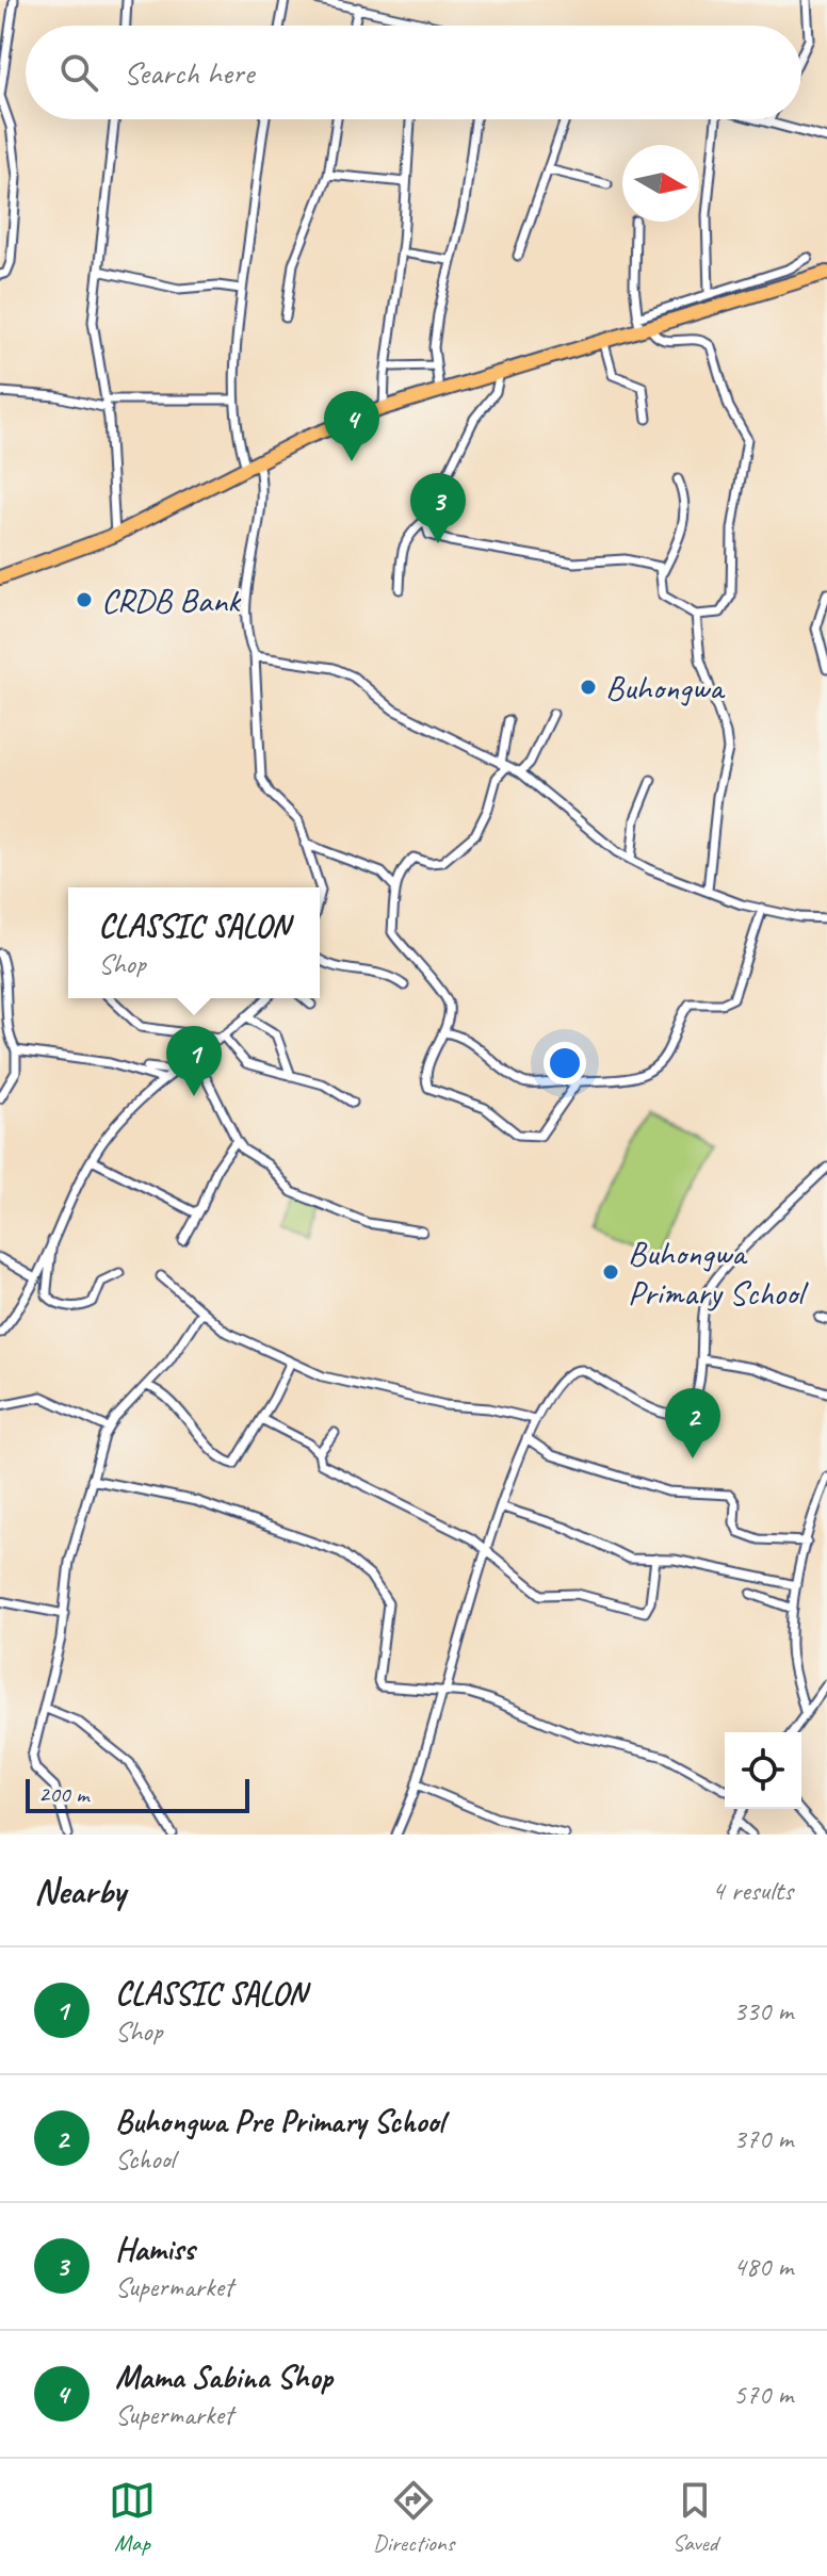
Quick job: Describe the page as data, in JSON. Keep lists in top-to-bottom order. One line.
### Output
{"places":["CRDB Bank","Buhongwa","Buhongwa Primary School"],"scale_bar":"200 m","north":"right","page":{"search":"Search here","pins":["4","3","1","2"],"popup":["CLASSIC SALON","Shop"],"scale":"200 m","heading":["Nearby","4 results"],"list":[{"mark":"1","name":"CLASSIC SALON","note":"Shop","value":"330 m"},{"mark":"2","name":"Buhongwa Pre Primary School","note":"School","value":"370 m"},{"mark":"3","name":"Hamiss","note":"Supermarket","value":"480 m"},{"mark":"4","name":"Mama Sabina Shop","note":"Supermarket","value":"570 m"}],"nav":["Map","Directions","Saved"]}}
